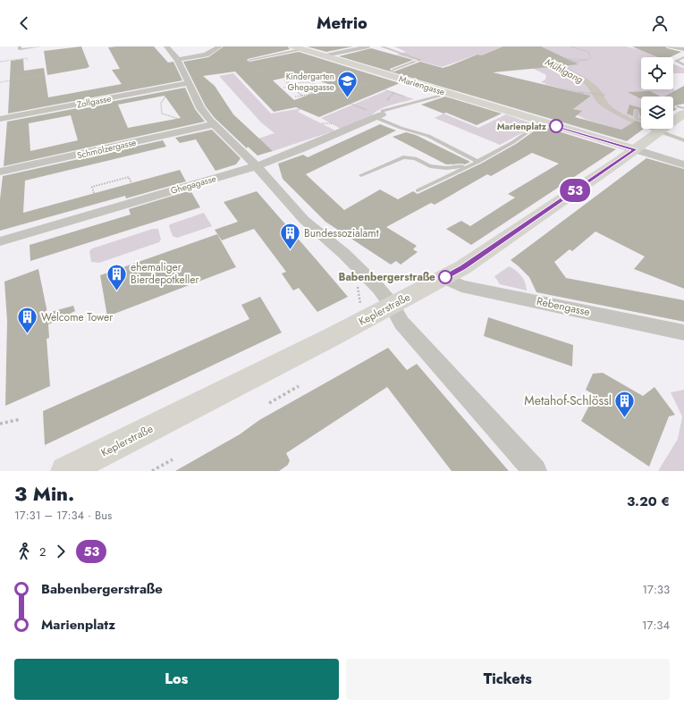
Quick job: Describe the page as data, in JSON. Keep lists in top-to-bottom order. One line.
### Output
{"streets":{"main road":["Mariengasse","Keplerstraße"],"street":["Zollgasse","Schmölzergasse","Ghegagasse","Rebengasse"]},"crossings":[["Mariengasse","Keplerstraße"],["Rebengasse","Keplerstraße"]],"water":["Mühlgang"],"places":{"school or university":["Kindergarten Ghegagasse"],"other":["Marienplatz","Babenbergerstraße"],"building":["Bundessozialamt","ehemaliger Bierdepotkeller","Welcome Tower","Metahof-Schlössl"]},"lines":["bus line 53"],"page":{"header":"Metrio","on_map":"53","heading":["3 Min.","17:31 – 17:34 · Bus","3.20 €"],"legs":["2","53"],"list":[{"name":"Babenbergerstraße","value":"17:33"},{"name":"Marienplatz","value":"17:34"}],"buttons":["Los","Tickets"]}}
